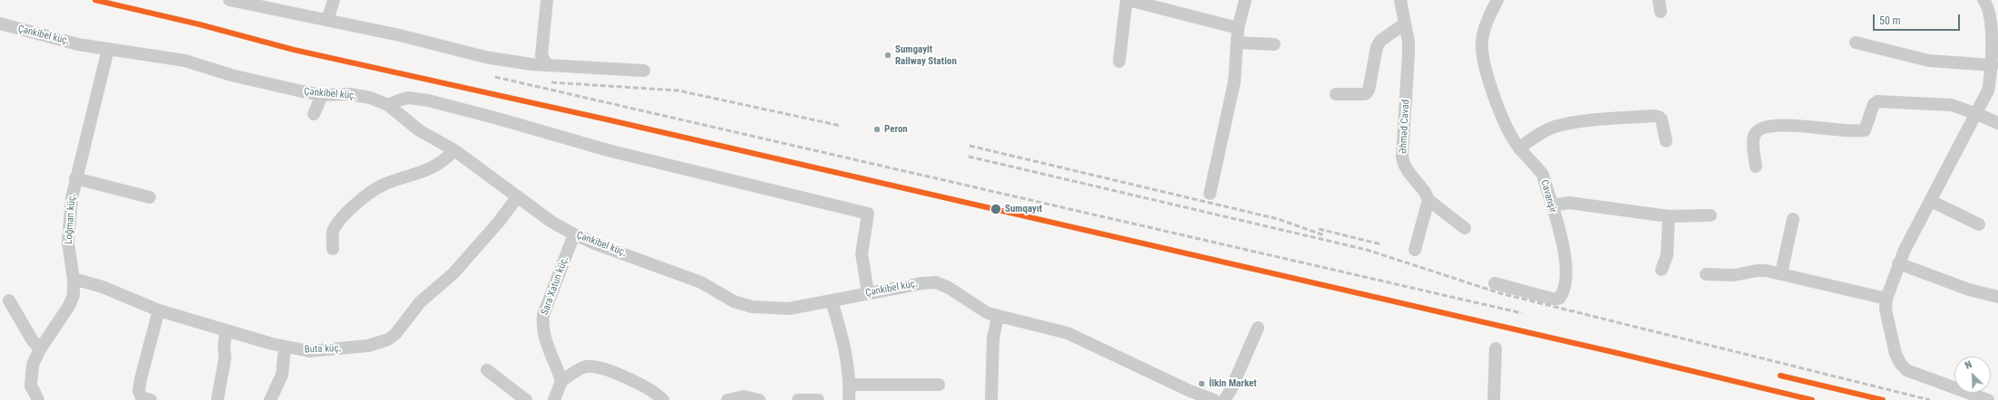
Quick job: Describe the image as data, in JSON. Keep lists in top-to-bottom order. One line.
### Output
{"streets":{"street":["Çənkibel küç.","Əhməd Cavad","Cavanşir","Loğman küç.","Sara Xatun küç.","Buta küç."]},"crossings":[["Çənkibel küç.","Loğman küç."],["Çənkibel küç.","Sara Xatun küç."],["Çənkibel küç.","Buta küç."],["Loğman küç.","Buta küç."]],"places":["Sumgayit Railway Station","Peron","Sumqayıt","İlkin Market"],"scale_bar":"50 m","north":"top left"}
